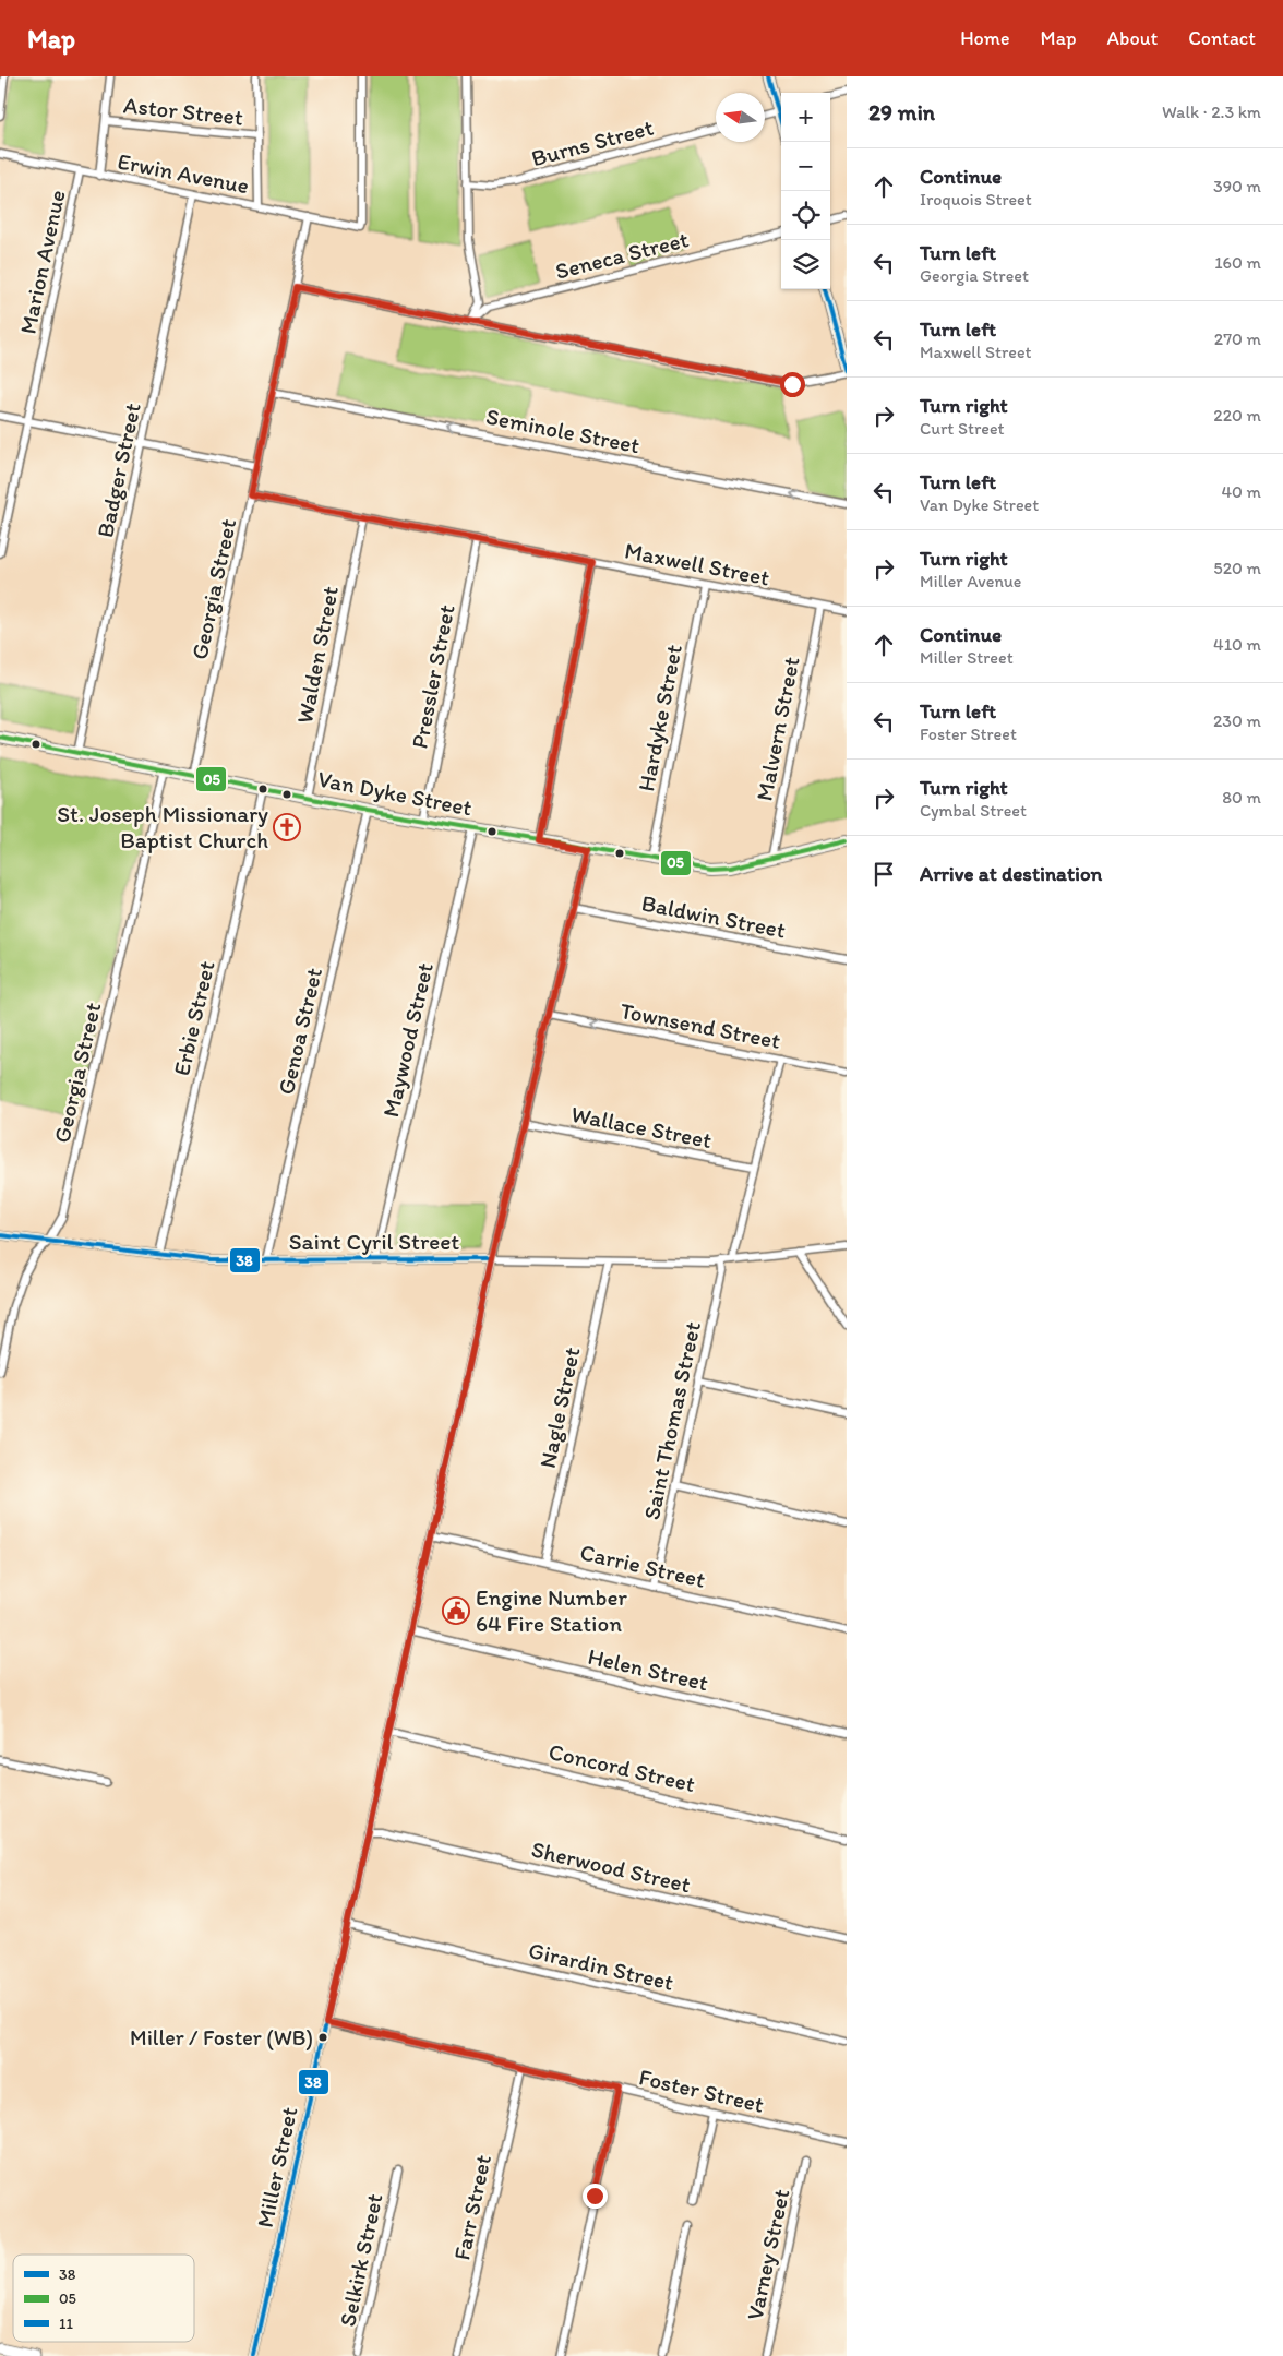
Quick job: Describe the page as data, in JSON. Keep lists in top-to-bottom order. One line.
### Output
{"streets":{"main road":["Van Dyke Street"],"street":["Astor Street","Burns Street","Erwin Avenue","Seneca Street","Marion Avenue","Seminole Street","Badger Street","Maxwell Street","Georgia Street","Walden Street","Pressler Street","Hardyke Street","Malvern Street","Baldwin Street","Erbie Street","Townsend Street","Genoa Street","Maywood Street","Wallace Street","Saint Cyril Street","Nagle Street","Saint Thomas Street","Carrie Street","Helen Street","Concord Street","Sherwood Street","Girardin Street","Foster Street","Miller Street","Farr Street","Varney Street","Selkirk Street"]},"crossings":[["Astor Street","Marion Avenue"],["Erwin Avenue","Marion Avenue"],["Erwin Avenue","Badger Street"],["Erwin Avenue","Georgia Street"],["Seminole Street","Georgia Street"],["Badger Street","Van Dyke Street"],["Maxwell Street","Georgia Street"],["Maxwell Street","Walden Street"],["Maxwell Street","Pressler Street"],["Maxwell Street","Hardyke Street"],["Maxwell Street","Malvern Street"],["Georgia Street","Van Dyke Street"],["Georgia Street","Saint Cyril Street"],["Walden Street","Van Dyke Street"],["Pressler Street","Van Dyke Street"],["Hardyke Street","Van Dyke Street"],["Malvern Street","Van Dyke Street"],["Van Dyke Street","Erbie Street"],["Van Dyke Street","Genoa Street"],["Van Dyke Street","Maywood Street"],["Van Dyke Street","Miller Street"],["Baldwin Street","Miller Street"],["Erbie Street","Saint Cyril Street"],["Townsend Street","Miller Street"],["Genoa Street","Saint Cyril Street"],["Maywood Street","Saint Cyril Street"],["Wallace Street","Miller Street"],["Saint Cyril Street","Nagle Street"],["Saint Cyril Street","Saint Thomas Street"],["Saint Cyril Street","Miller Street"],["Nagle Street","Carrie Street"],["Saint Thomas Street","Carrie Street"],["Carrie Street","Miller Street"],["Helen Street","Miller Street"],["Concord Street","Miller Street"],["Sherwood Street","Miller Street"],["Girardin Street","Miller Street"],["Foster Street","Miller Street"],["Foster Street","Farr Street"]],"one_way":["Seminole Street","Townsend Street"],"places":{"church":["St. Joseph Missionary Baptist Church"],"public building":["Engine Number 64 Fire Station"],"other":["Miller / Foster (WB)"]},"lines":["transit line 11","transit line 05","transit line 38"],"legend":["38","05","11"],"north":"left","page":{"header":"Map","nav":["Home","Map","About","Contact"],"heading":["29 min","Walk · 2.3 km"],"map_buttons":["+","−"],"list":[["Continue","Iroquois Street","390 m"],["Turn left","Georgia Street","160 m"],["Turn left","Maxwell Street","270 m"],["Turn right","Curt Street","220 m"],["Turn left","Van Dyke Street","40 m"],["Turn right","Miller Avenue","520 m"],["Continue","Miller Street","410 m"],["Turn left","Foster Street","230 m"],["Turn right","Cymbal Street","80 m"],"Arrive at destination"]}}
